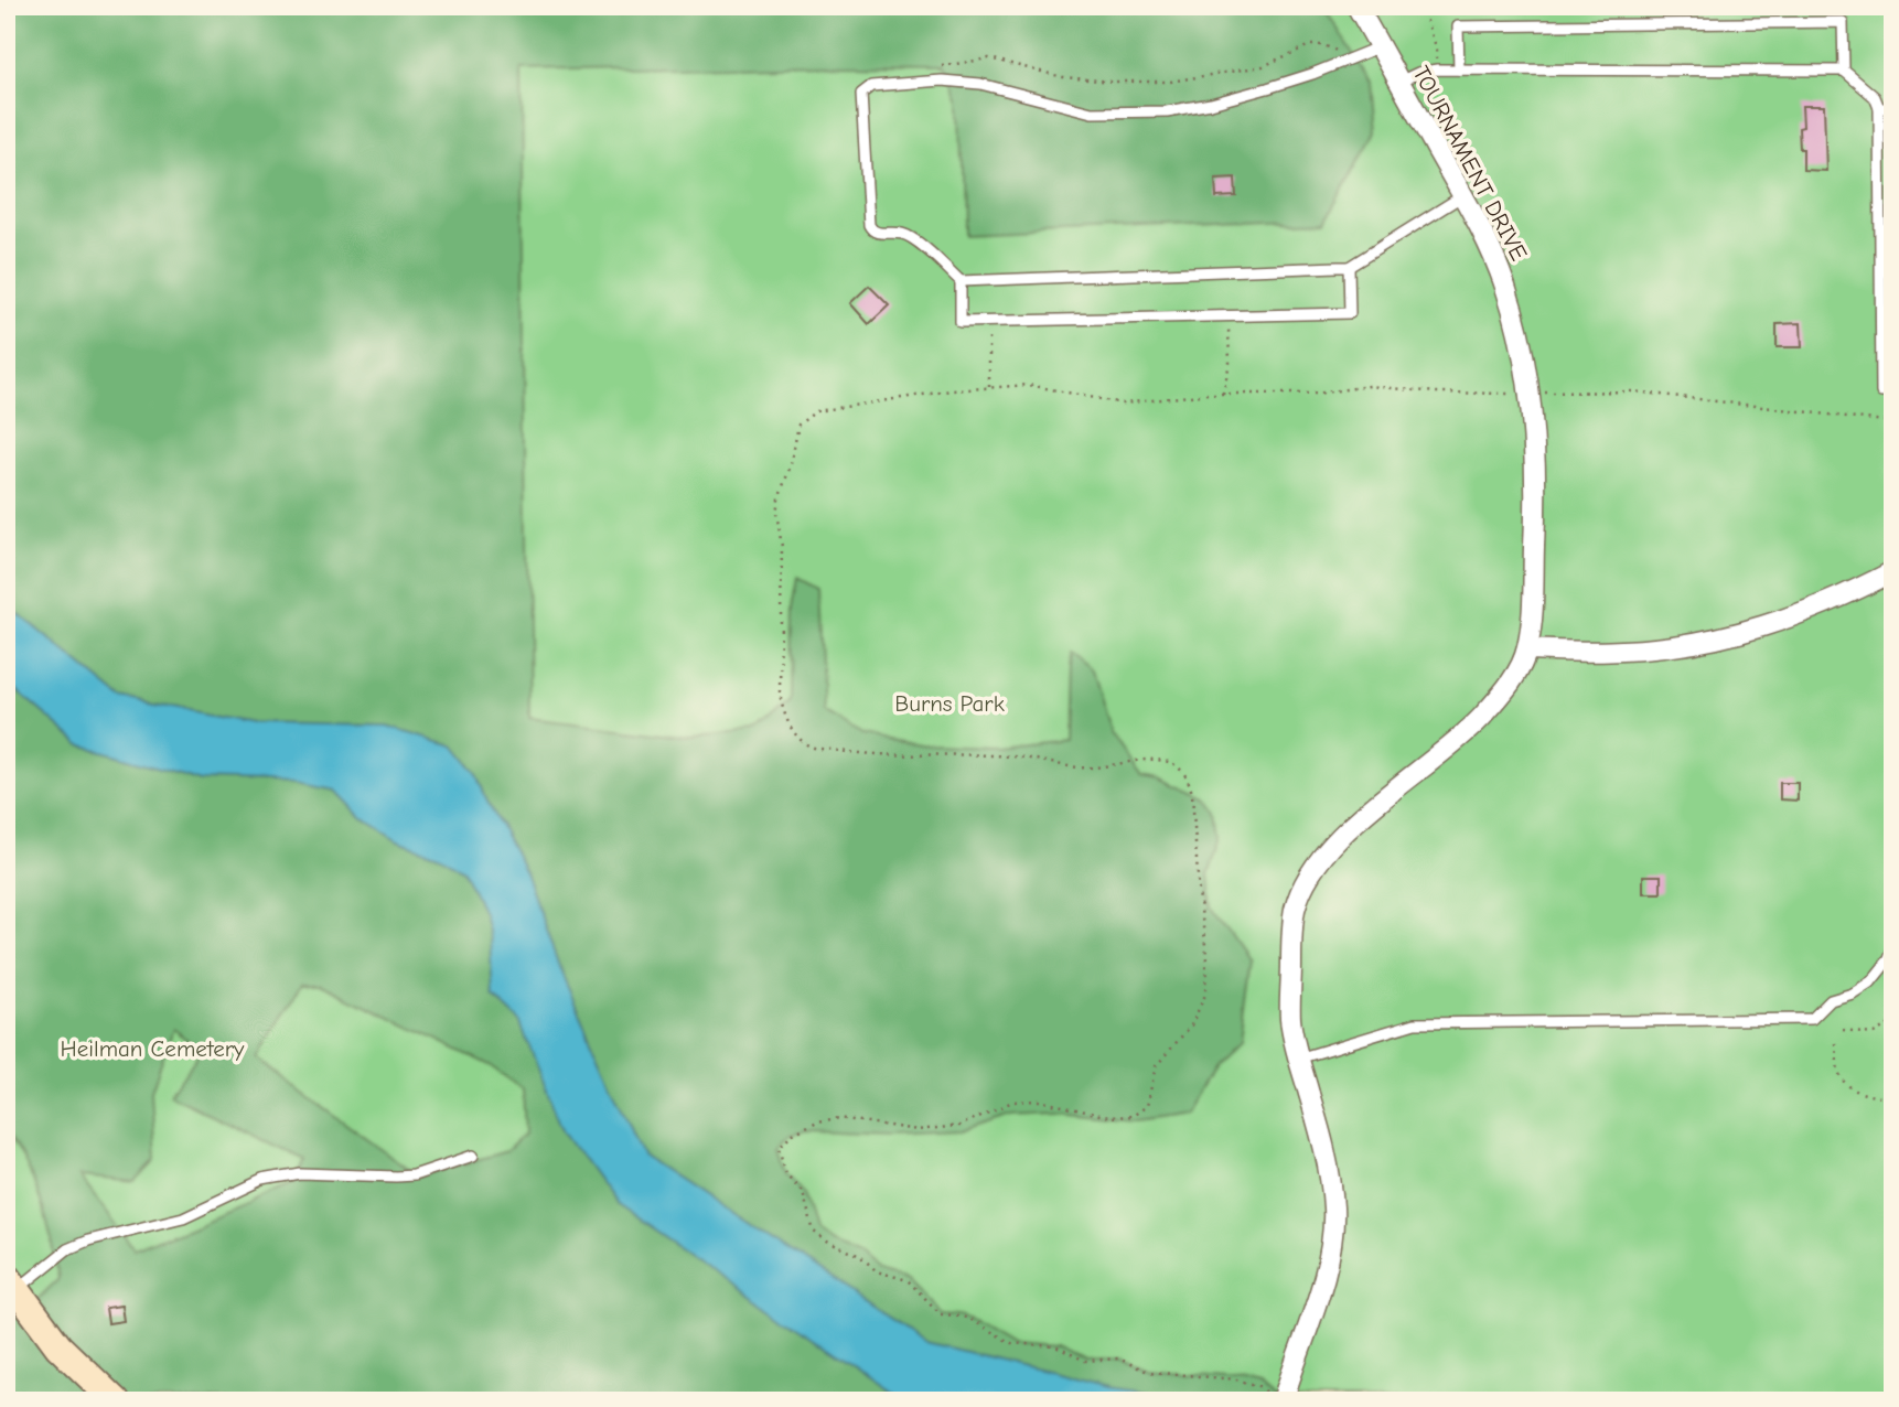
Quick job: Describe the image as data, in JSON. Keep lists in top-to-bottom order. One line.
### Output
{"streets":{"street":["TOURNAMENT DRIVE"]},"parks":["Burns Park","Heilman Cemetery"]}
